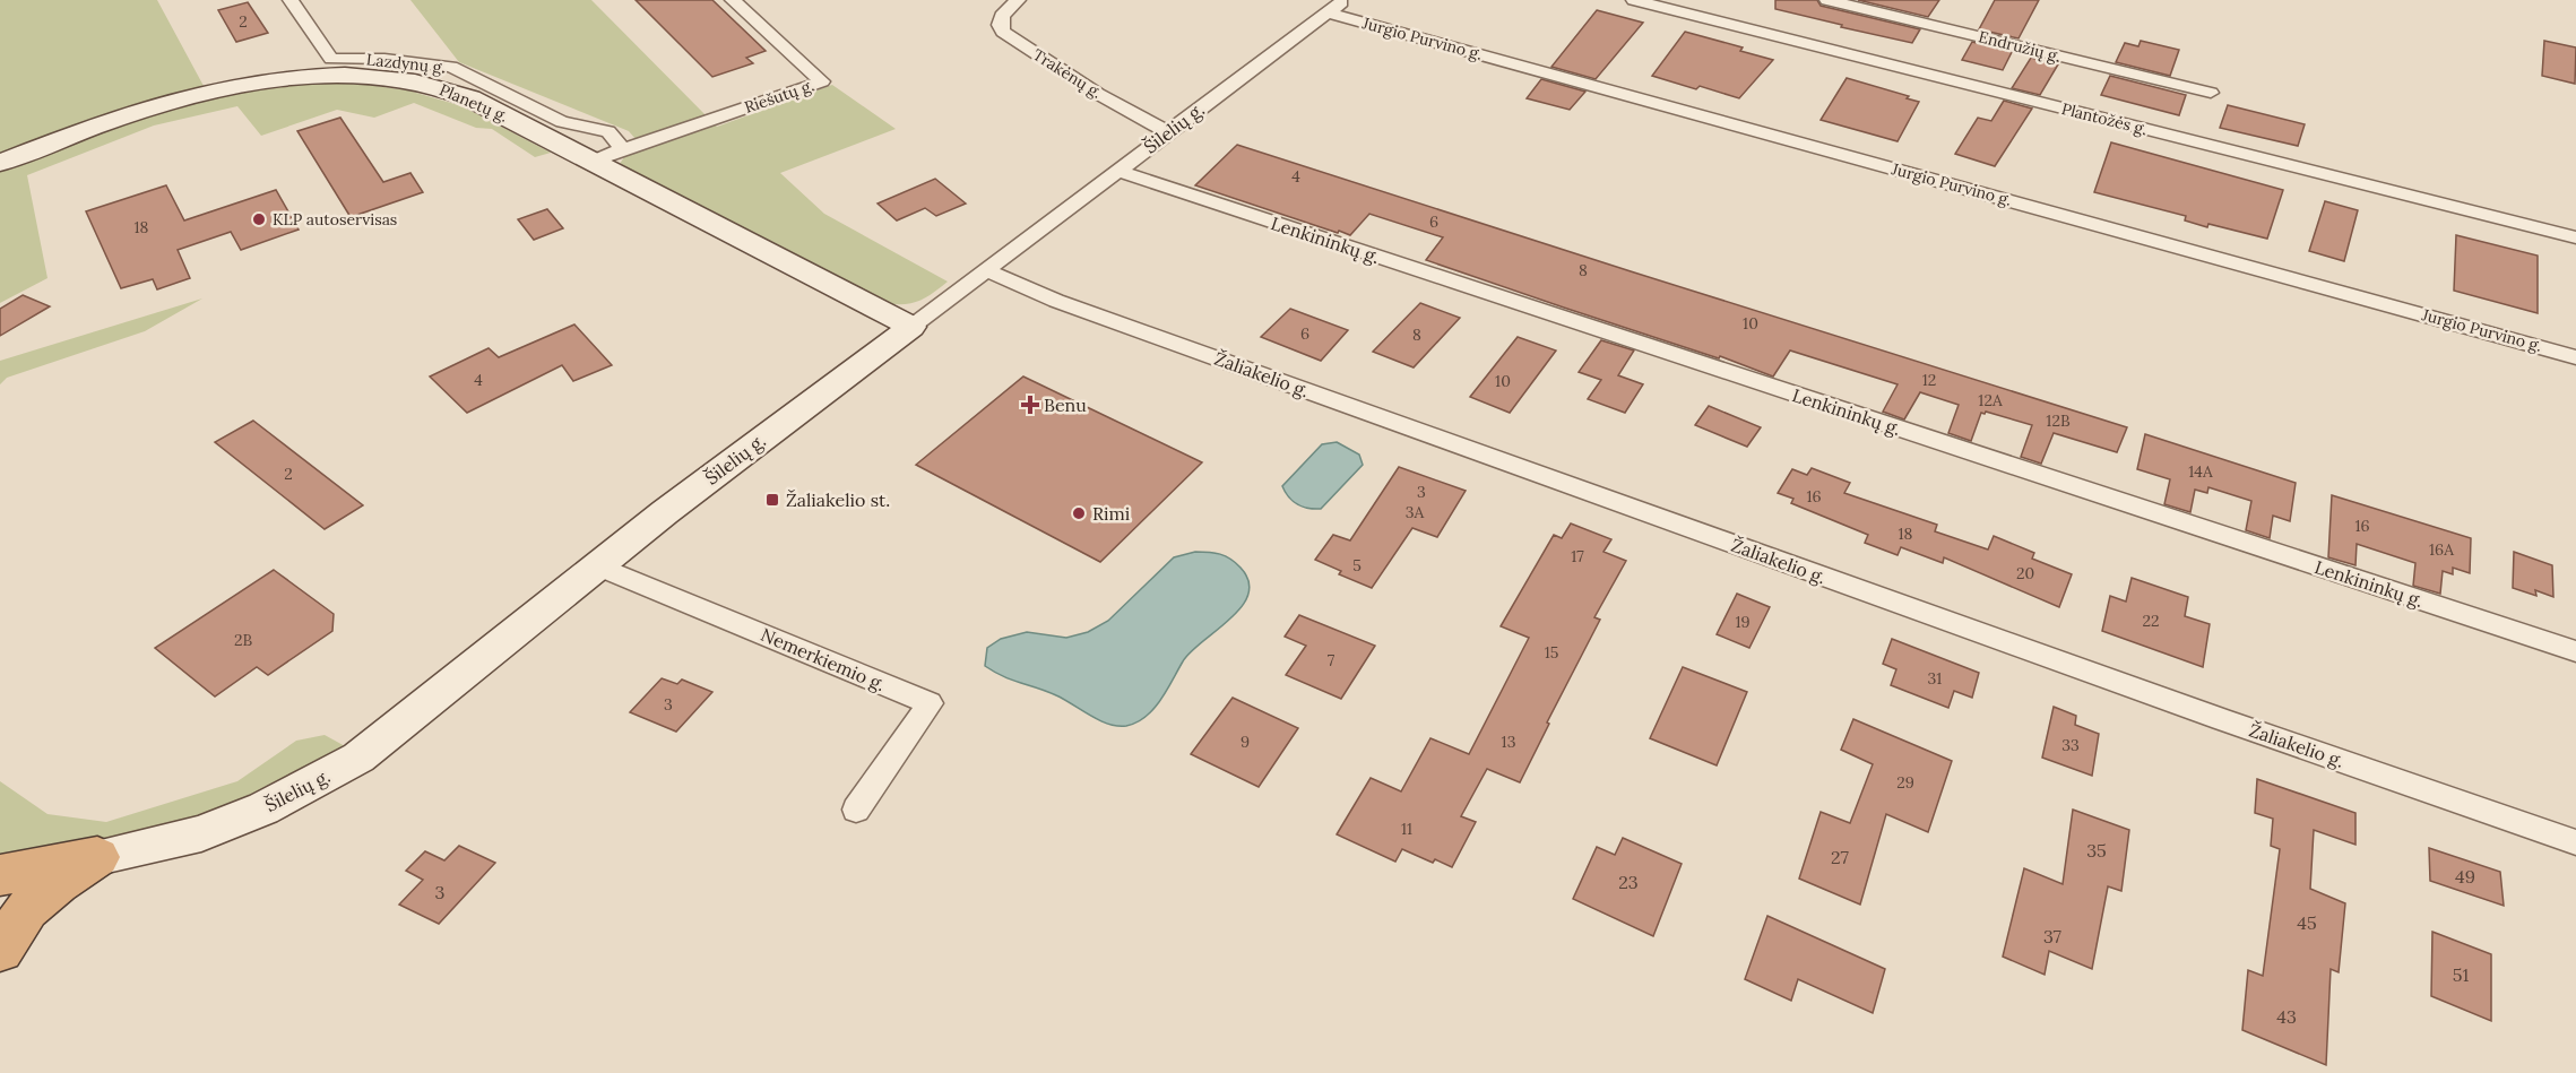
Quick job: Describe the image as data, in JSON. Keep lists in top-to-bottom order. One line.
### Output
{"streets":{"main road":["Planetų g.","Šilelių g."],"street":["Jurgio Purvino g.","Endružių g.","Lazdynų g.","Trakėnų g.","Riešutų g.","Plantožės g.","Lenkininkų g.","Žaliakelio g.","Nemerkiemio g."]},"crossings":[["Jurgio Purvino g.","Šilelių g."],["Lazdynų g.","Riešutų g."],["Trakėnų g.","Šilelių g."],["Planetų g.","Šilelių g."],["Šilelių g.","Lenkininkų g."],["Šilelių g.","Žaliakelio g."],["Šilelių g.","Nemerkiemio g."]],"places":{"other":["KLP autoservisas","Rimi"],"health":["Benu"],"transit":["Žaliakelio st."]},"house_numbers":["2","4","6","18","8","10","6","8","4","12","10","12A","12B","14A","2","3","16","3A","16","18","16A","17","5","20","22","19","2B","15","7","31","3","9","13","33","29","11","35","27","49","23","3","45","37","51","43"]}
